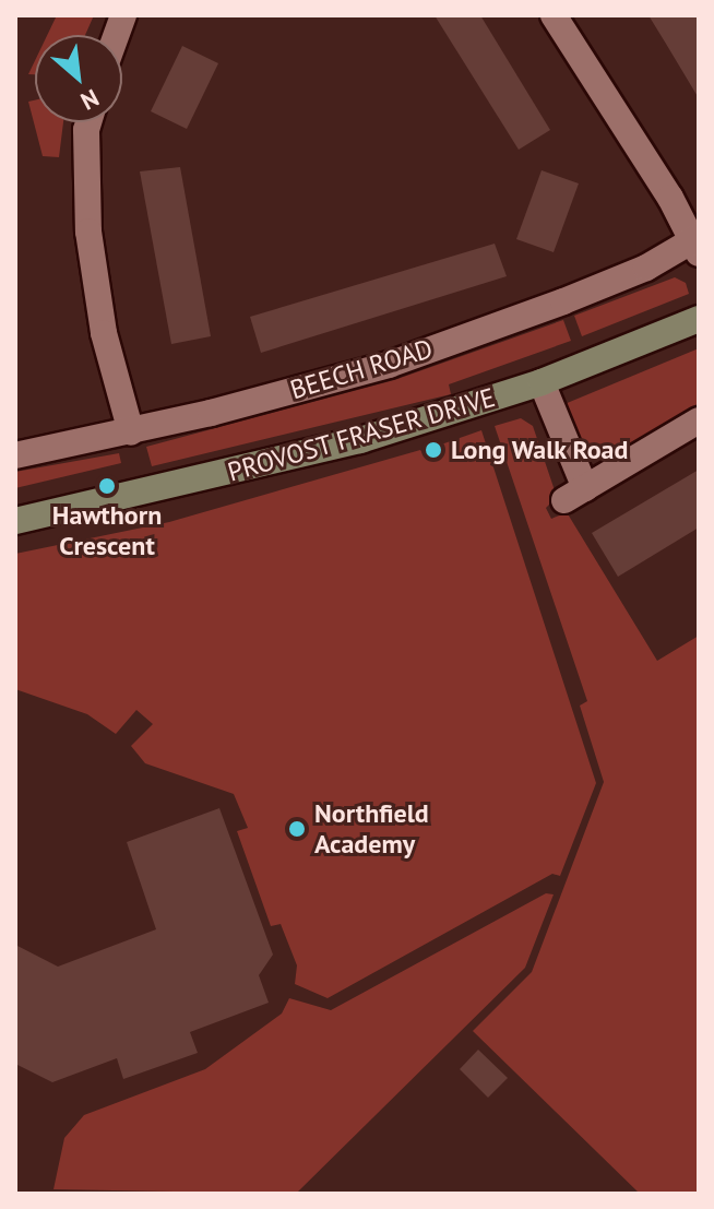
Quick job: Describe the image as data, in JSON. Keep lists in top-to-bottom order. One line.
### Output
{"streets":{"street":["BEECH ROAD","PROVOST FRASER DRIVE"]},"places":["Long Walk Road","Hawthorn Crescent","Northfield Academy"],"north":"bottom right"}
